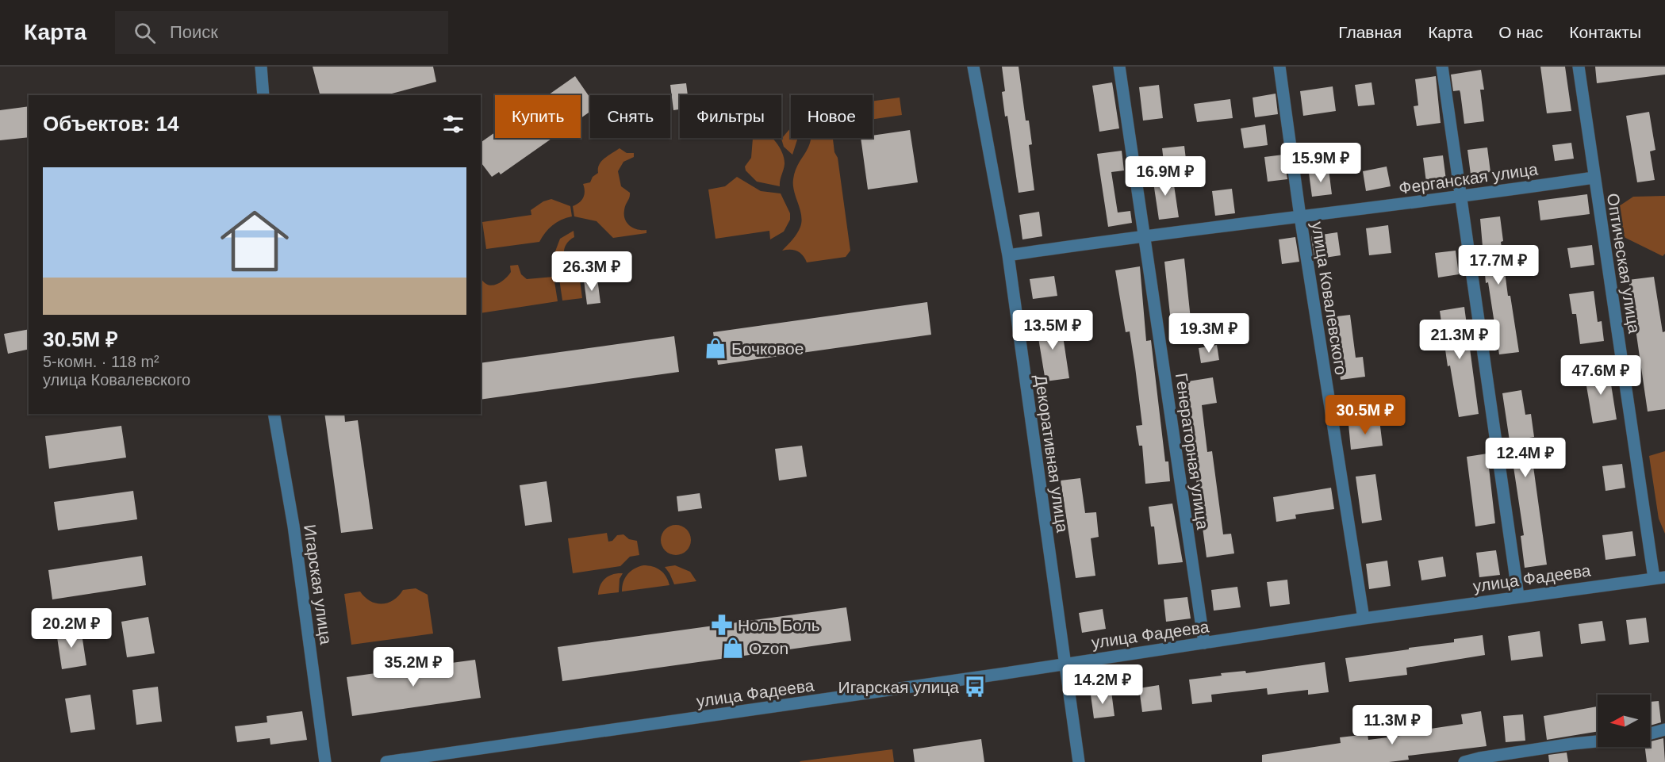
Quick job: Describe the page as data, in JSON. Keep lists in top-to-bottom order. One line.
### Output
{"streets":{"street":["Ферганская улица","Оптическая улица","улица Ковалевского","Генераторная улица","Декоративная улица","улица Фадеева","Игарская улица"]},"crossings":[["Ферганская улица","Оптическая улица"],["Ферганская улица","улица Ковалевского"],["Ферганская улица","Генераторная улица"],["Ферганская улица","Декоративная улица"],["Оптическая улица","улица Фадеева"],["улица Ковалевского","улица Фадеева"],["Генераторная улица","улица Фадеева"],["Декоративная улица","улица Фадеева"]],"places":{"shop":["Бочковое","Ozon"],"pharmacy":["Ноль Боль"],"bus stop":["Игарская улица"]},"north":"left","page":{"header":"Карта","search":"Поиск","nav":["Главная","Карта","О нас","Контакты"],"chip":["Купить","Снять","Фильтры","Новое"],"heading":"Объектов: 14","price":["15.9M ₽","16.9M ₽","17.7M ₽","26.3M ₽","13.5M ₽","19.3M ₽","21.3M ₽","47.6M ₽","30.5M ₽","12.4M ₽","20.2M ₽","35.2M ₽","14.2M ₽","11.3M ₽"],"list":[{"name":"30.5M ₽","note":"5-комн. · 118 m² · улица Ковалевского"}]}}
